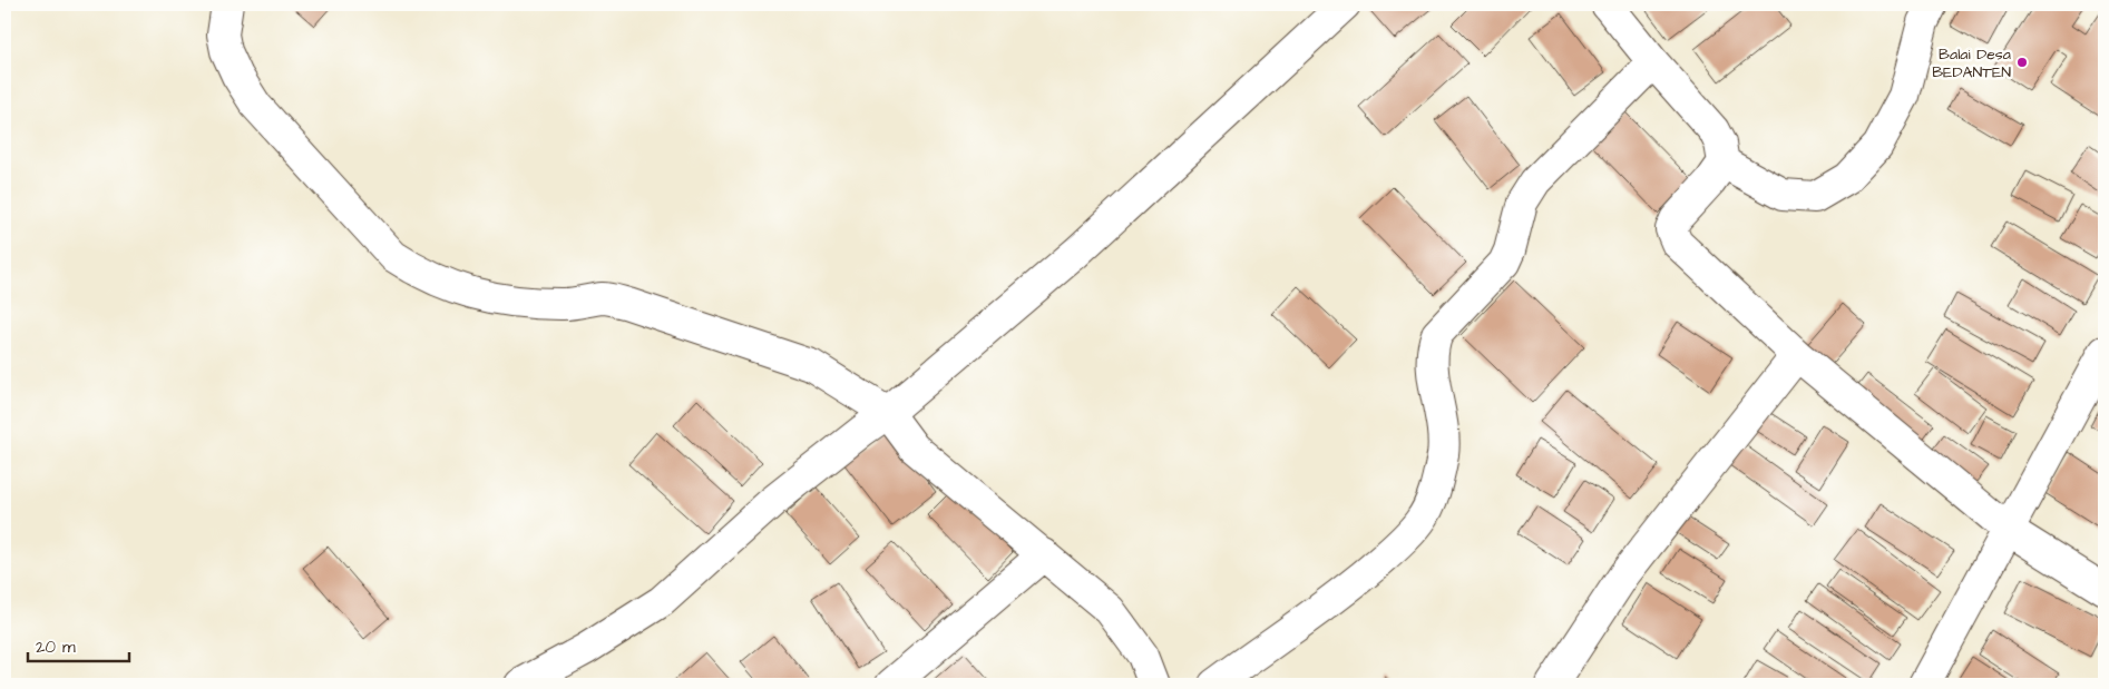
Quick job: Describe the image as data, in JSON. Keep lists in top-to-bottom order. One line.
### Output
{"places":["Balai Desa BEDANTEN"],"scale_bar":"20 m"}
